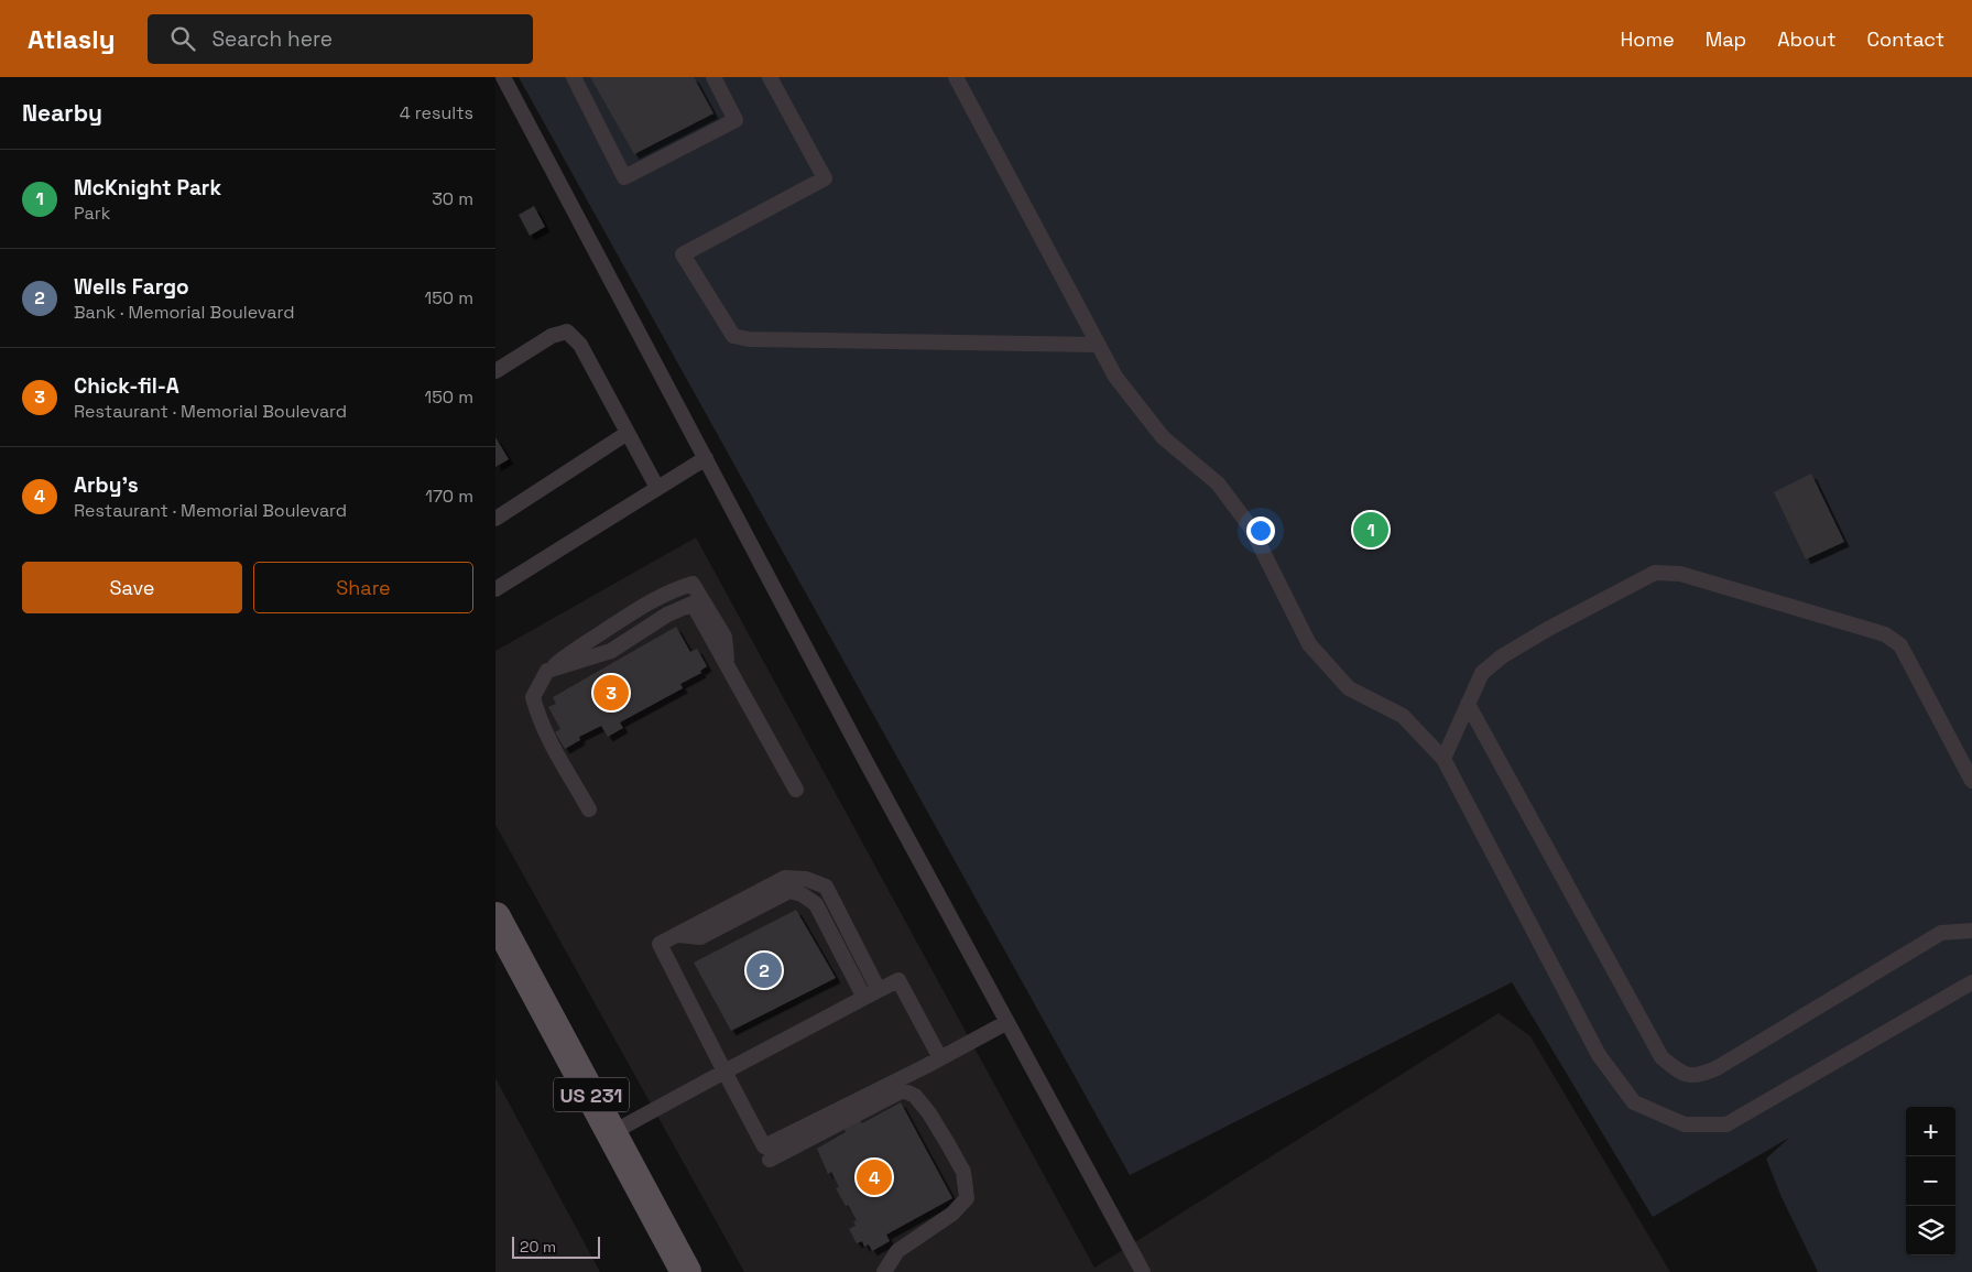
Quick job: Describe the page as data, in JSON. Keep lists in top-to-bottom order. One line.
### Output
{"streets":{"main road":["US 231"]},"scale_bar":"20 m","page":{"header":"Atlasly","search":"Search here","nav":["Home","Map","About","Contact"],"heading":["Nearby","4 results"],"list":[{"mark":"1","name":"McKnight Park","note":"Park","value":"30 m"},{"mark":"2","name":"Wells Fargo","note":"Bank · Memorial Boulevard","value":"150 m"},{"mark":"3","name":"Chick-fil-A","note":"Restaurant · Memorial Boulevard","value":"150 m"},{"mark":"4","name":"Arby's","note":"Restaurant · Memorial Boulevard","value":"170 m"}],"pins":["1","3","2","4"],"buttons":["Save","Share"],"map_buttons":["+","−"],"scale":"20 m"}}
